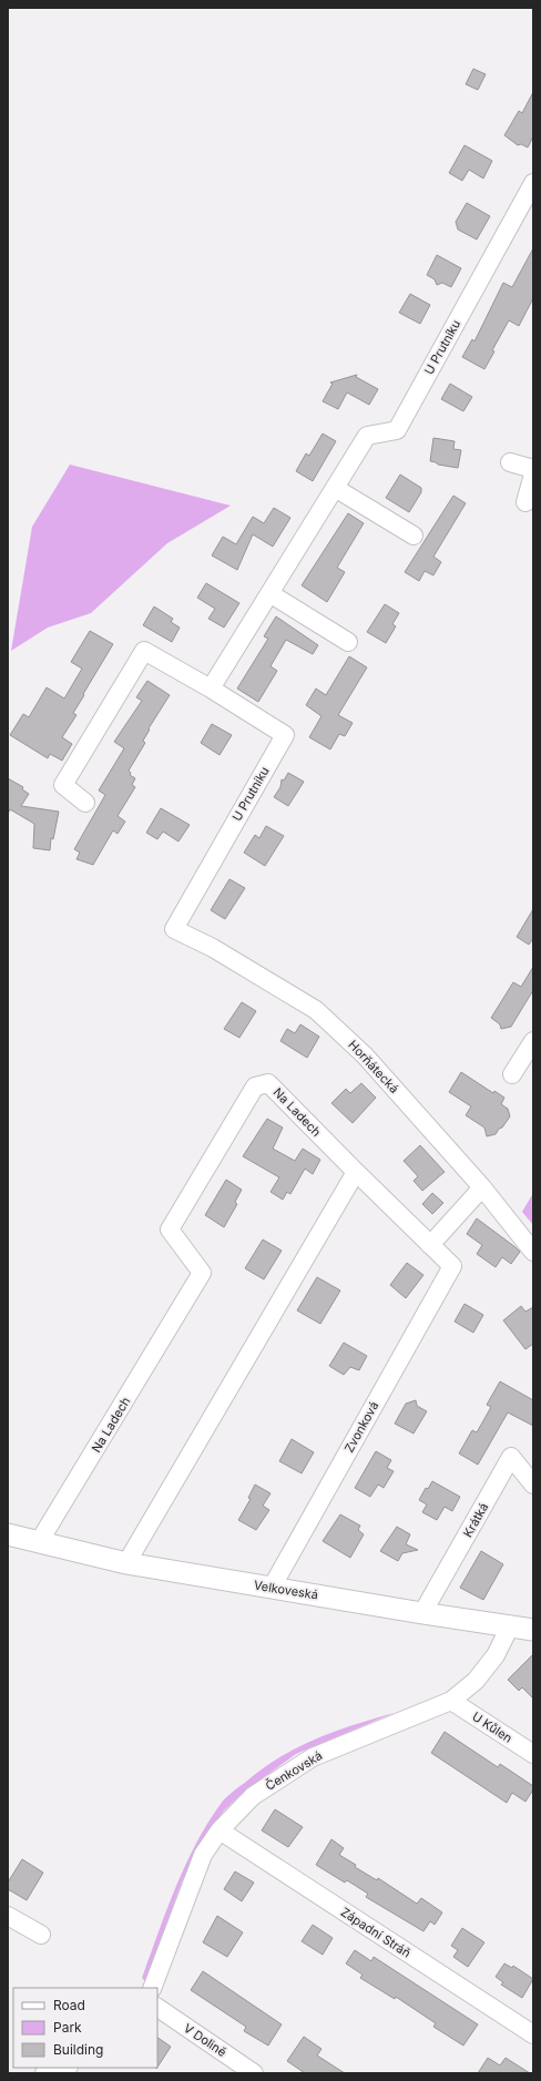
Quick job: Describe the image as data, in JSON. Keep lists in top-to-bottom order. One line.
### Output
{"streets":{"street":["U Prutníku","Horňátecká","Na Ladech","Zvonková","Krátká","Velkoveská","U Kůlen","Čenkovská","Západní Stráň","V Dolině"]},"crossings":[["U Prutníku","Horňátecká"],["Na Ladech","Velkoveská"],["Zvonková","Velkoveská"],["Krátká","Velkoveská"],["Velkoveská","Čenkovská"],["U Kůlen","Čenkovská"],["Čenkovská","Západní Stráň"]],"legend":["Road","Park","Building"]}
